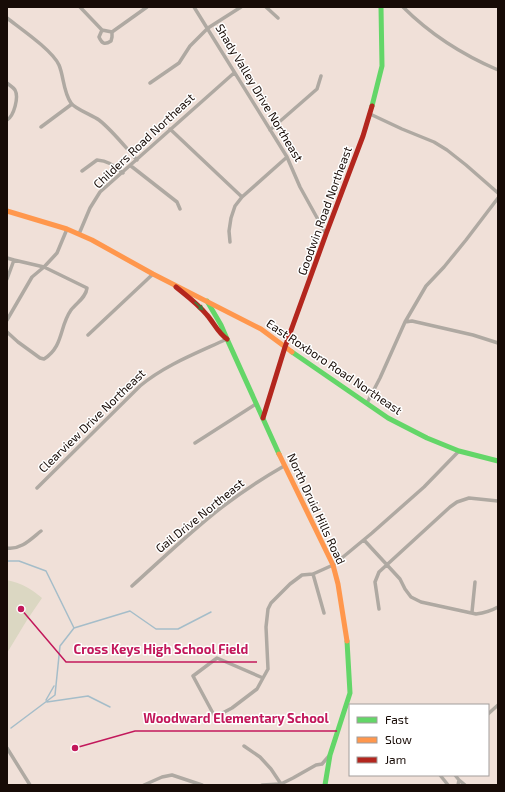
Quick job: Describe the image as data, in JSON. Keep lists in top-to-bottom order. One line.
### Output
{"streets":{"main road":["Goodwin Road Northeast","East Roxboro Road Northeast","North Druid Hills Road"],"street":["Shady Valley Drive Northeast","Childers Road Northeast","Clearview Drive Northeast","Gail Drive Northeast"]},"crossings":[["Shady Valley Drive Northeast","Childers Road Northeast"],["Shady Valley Drive Northeast","Goodwin Road Northeast"],["Goodwin Road Northeast","East Roxboro Road Northeast"],["Goodwin Road Northeast","North Druid Hills Road"],["East Roxboro Road Northeast","North Druid Hills Road"],["Clearview Drive Northeast","North Druid Hills Road"],["North Druid Hills Road","Gail Drive Northeast"]],"places":["Cross Keys High School Field","Woodward Elementary School"],"legend":["Fast","Slow","Jam"]}
